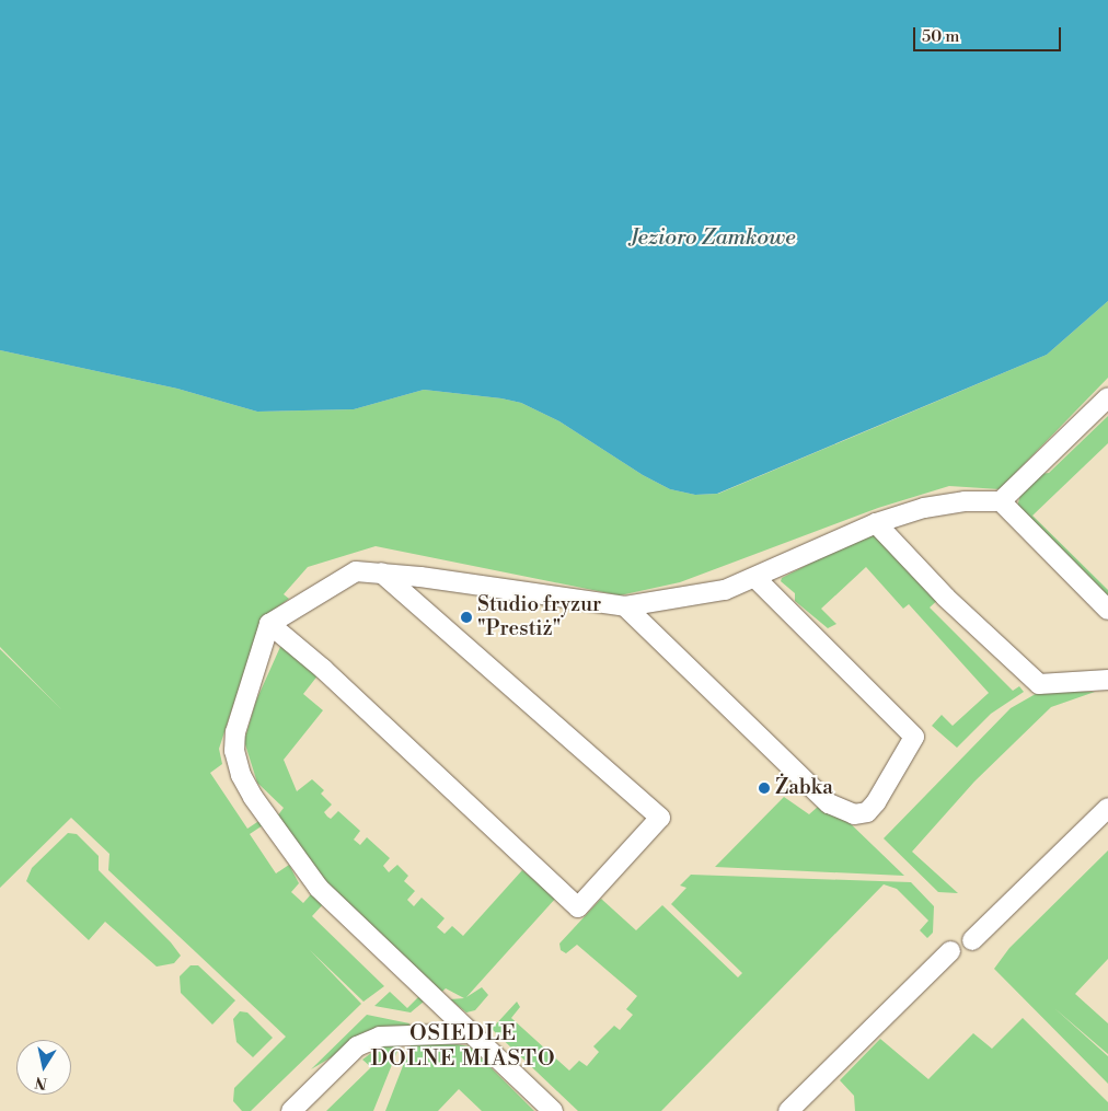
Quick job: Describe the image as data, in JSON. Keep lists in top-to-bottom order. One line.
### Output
{"districts":["OSIEDLE DOLNE MIASTO"],"water":["Jezioro Zamkowe"],"places":["Studio fryzur \"Prestiż\"","Żabka"],"scale_bar":"50 m","north":"bottom"}
